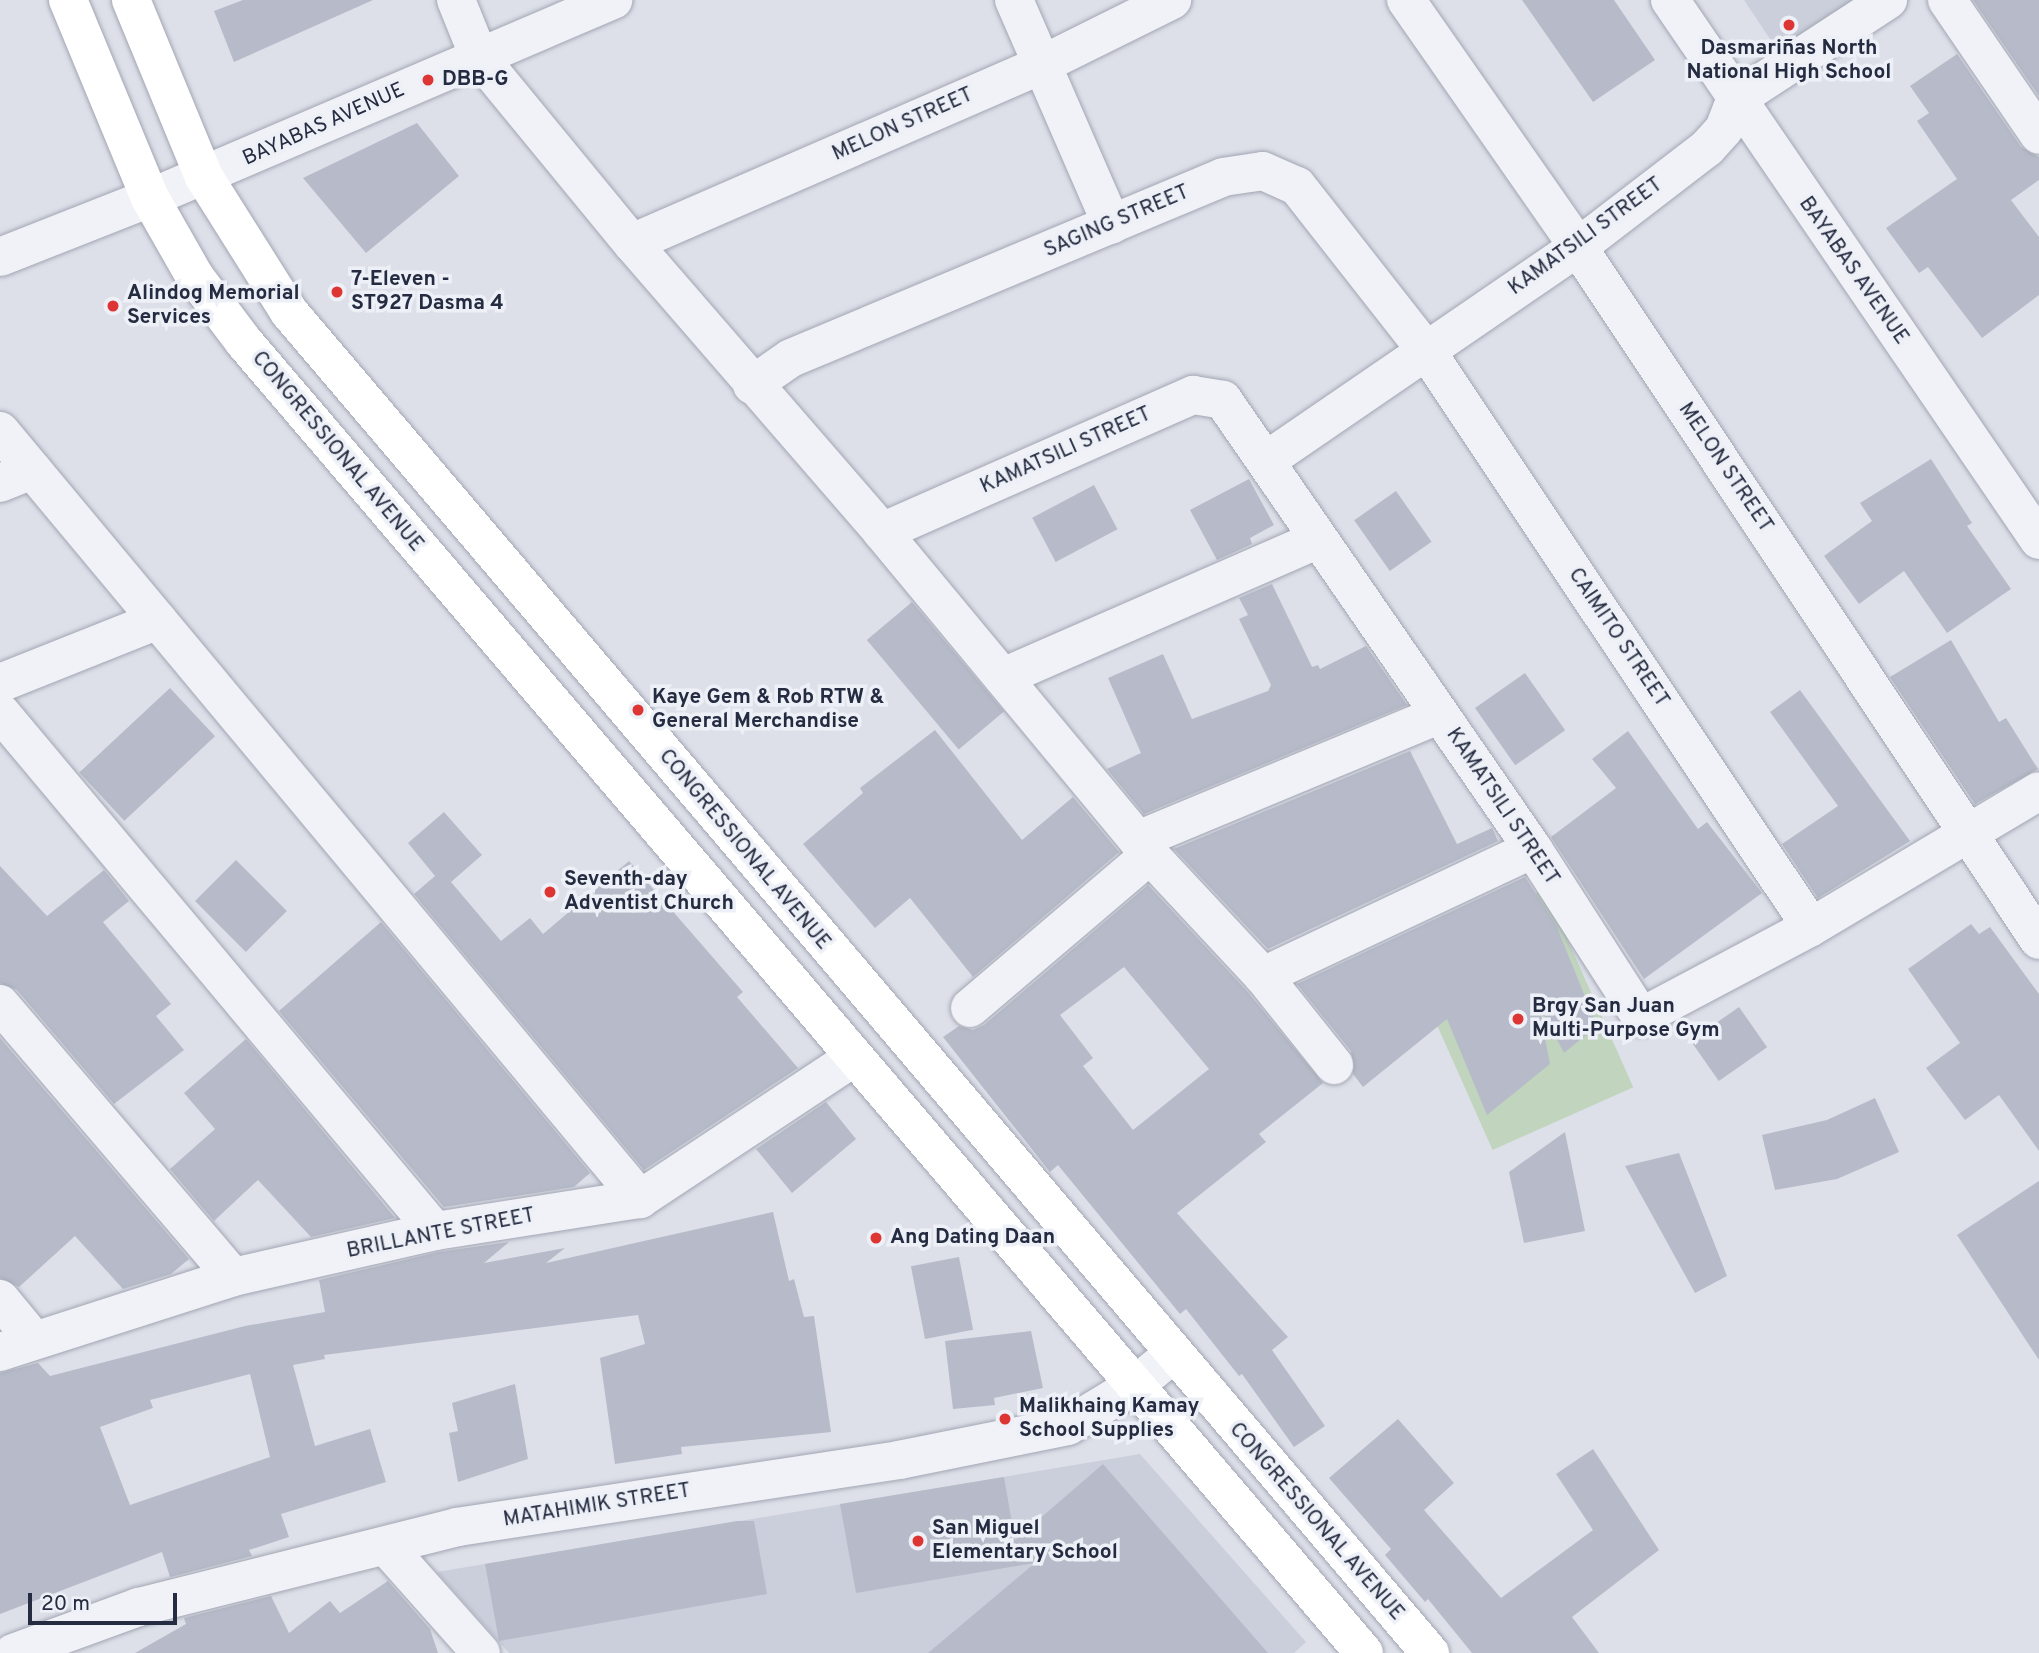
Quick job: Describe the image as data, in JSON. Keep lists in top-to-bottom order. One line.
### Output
{"streets":{"main road":["CONGRESSIONAL AVENUE"],"street":["BAYABAS AVENUE","MELON STREET","SAGING STREET","KAMATSILI STREET","CAIMITO STREET","BRILLANTE STREET","MATAHIMIK STREET"]},"crossings":[["BAYABAS AVENUE","KAMATSILI STREET"],["BAYABAS AVENUE","CONGRESSIONAL AVENUE"],["MELON STREET","KAMATSILI STREET"],["SAGING STREET","KAMATSILI STREET"],["SAGING STREET","CAIMITO STREET"],["KAMATSILI STREET","CAIMITO STREET"],["CONGRESSIONAL AVENUE","BRILLANTE STREET"],["CONGRESSIONAL AVENUE","MATAHIMIK STREET"]],"places":["Dasmariñas North National High School","DBB-G","7-Eleven - ST927 Dasma 4","Alindog Memorial Services","Kaye Gem & Rob RTW & General Merchandise","Seventh-day Adventist Church","Brgy San Juan Multi-Purpose Gym","Ang Dating Daan","Malikhaing Kamay School Supplies","San Miguel Elementary School"],"scale_bar":"20 m"}
